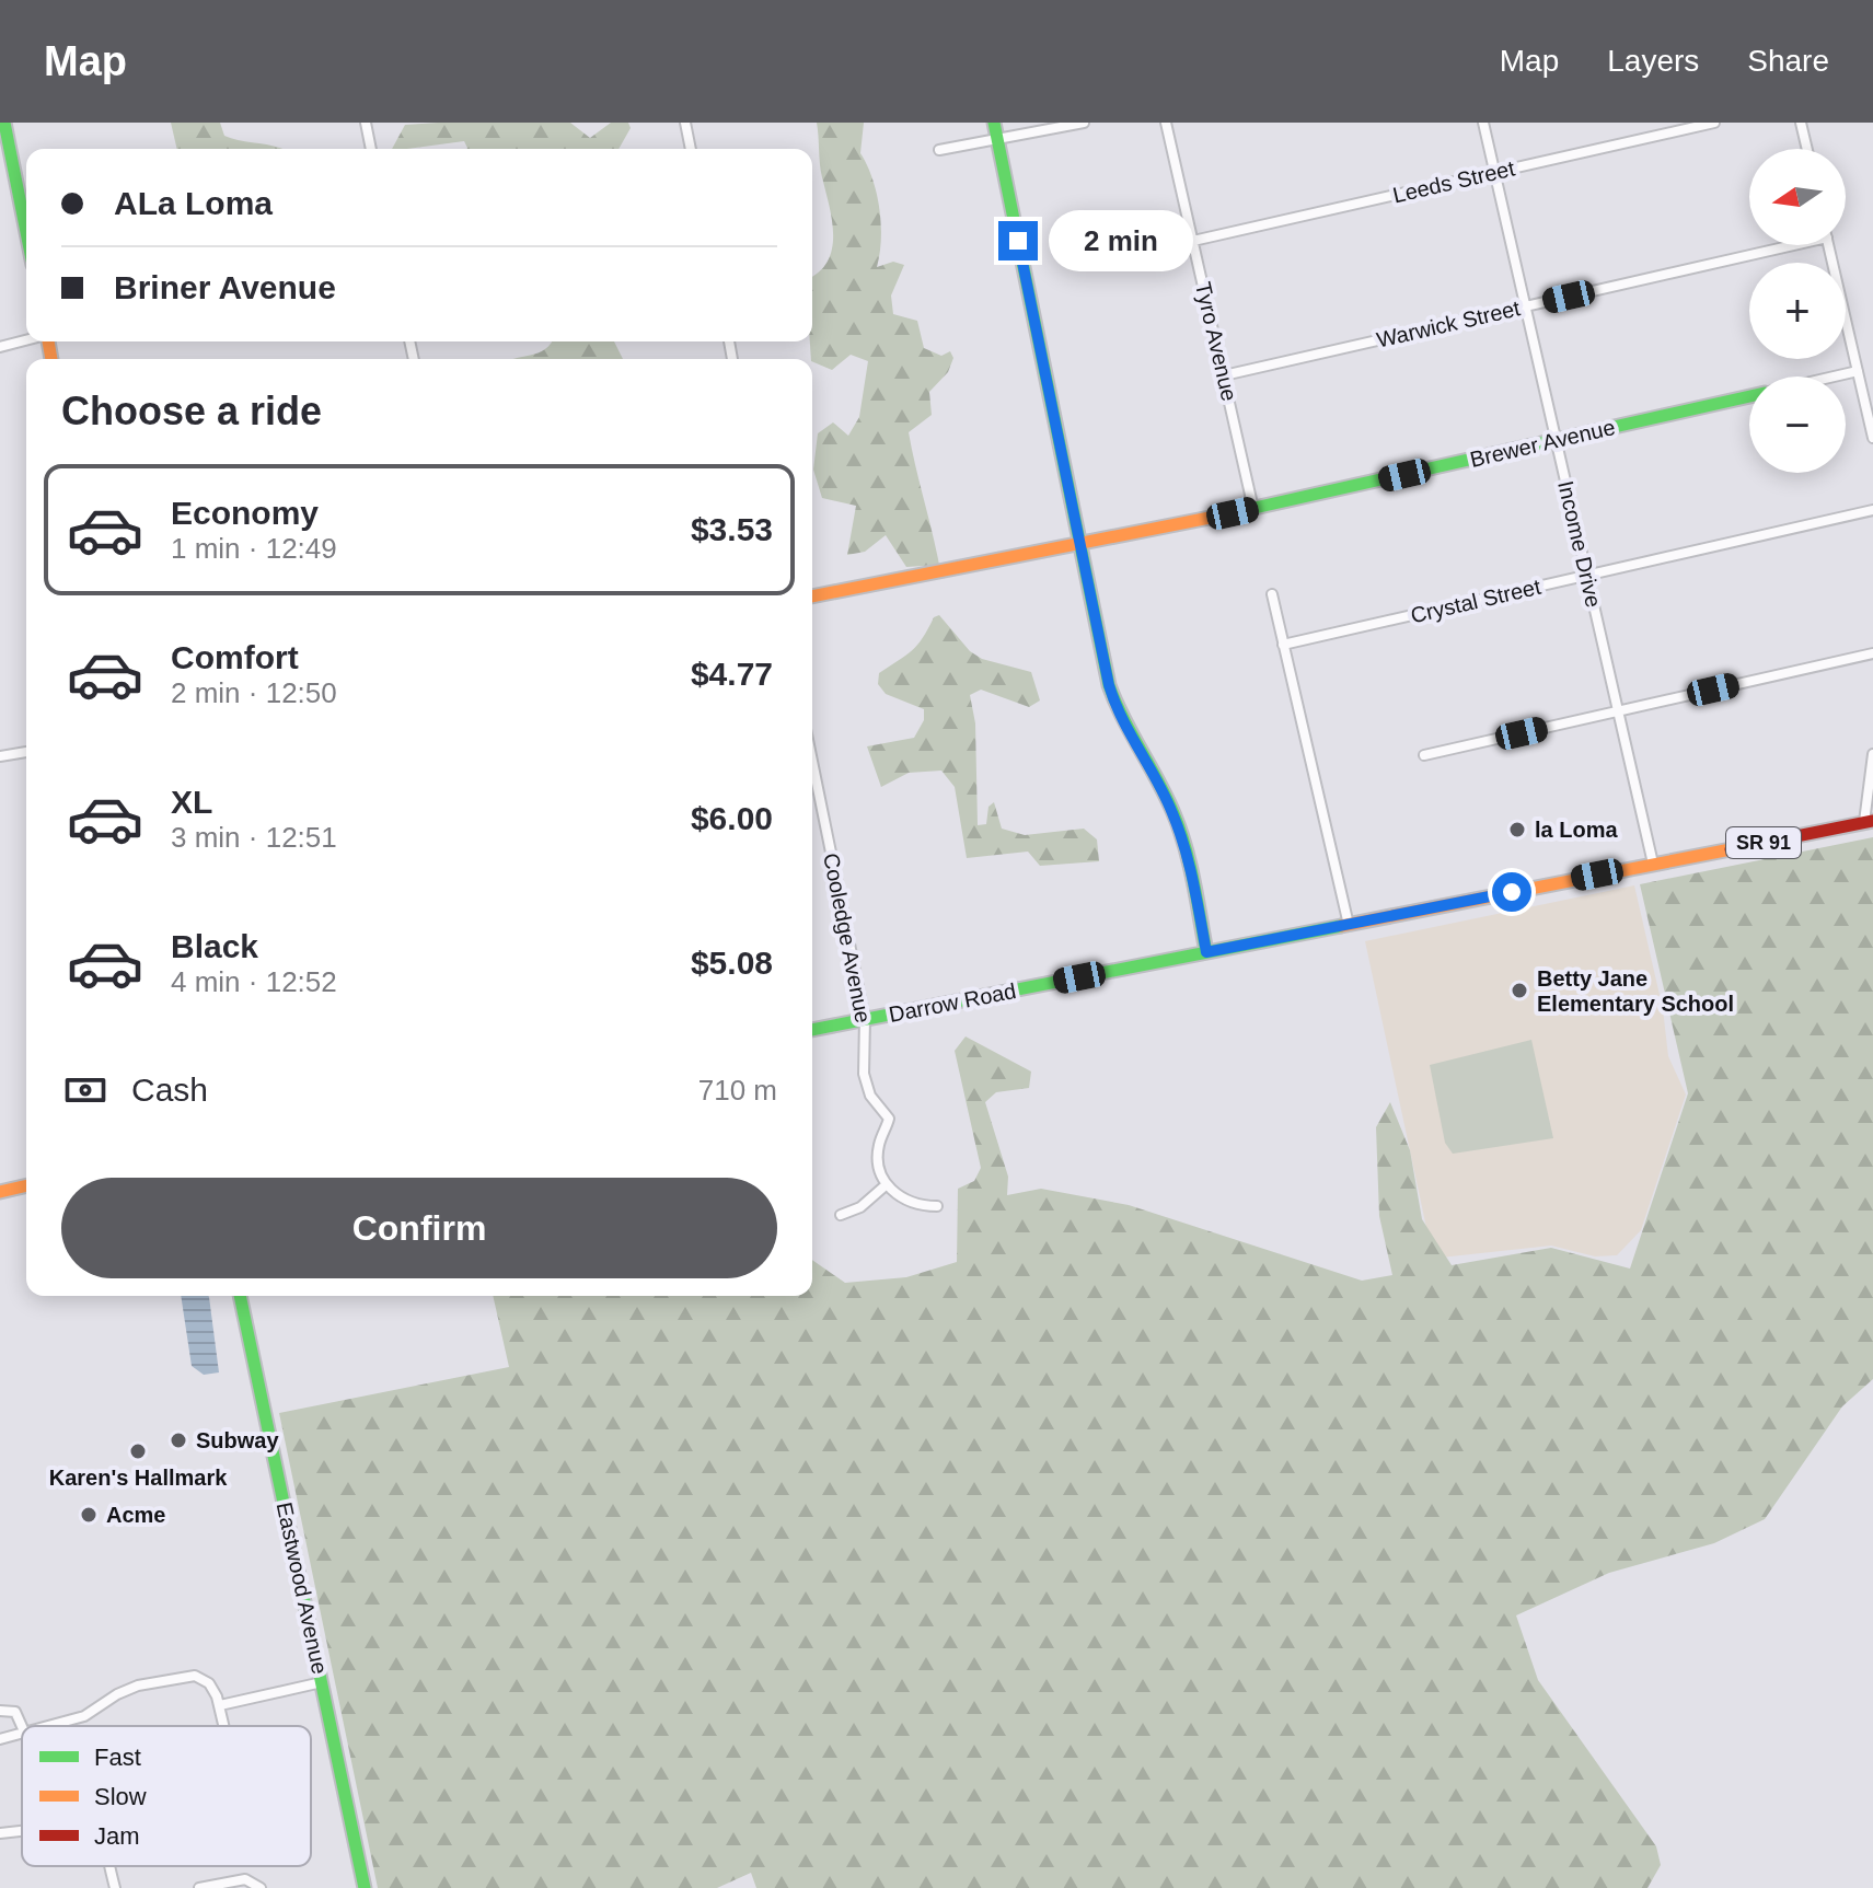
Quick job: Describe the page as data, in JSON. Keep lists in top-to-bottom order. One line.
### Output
{"streets":{"street":["Leeds Street","Warwick Street","Tyro Avenue","Brewer Avenue","Income Drive","Crystal Street","SR 91","Cooledge Avenue","Darrow Road","Eastwood Avenue"]},"crossings":[["Leeds Street","Tyro Avenue"],["Leeds Street","Income Drive"],["Warwick Street","Tyro Avenue"],["Warwick Street","Income Drive"],["Tyro Avenue","Brewer Avenue"],["Brewer Avenue","Income Drive"],["Income Drive","Crystal Street"],["Income Drive","Darrow Road"],["Cooledge Avenue","Darrow Road"]],"places":["la Loma","Betty Jane Elementary School","Subway","Karen's Hallmark","Acme"],"legend":["Fast","Slow","Jam"],"north":"left","page":{"header":"Map","nav":["Map","Layers","Share"],"map_buttons":["+","−"],"banner":["ALa Loma","Briner Avenue"],"bubble":"2 min","heading":"Choose a ride","list":[{"name":"Economy","note":"1 min · 12:49","value":"$3.53"},{"name":"Comfort","note":"2 min · 12:50","value":"$4.77"},{"name":"XL","note":"3 min · 12:51","value":"$6.00"},{"name":"Black","note":"4 min · 12:52","value":"$5.08"}],"pay":["Cash","710 m"],"buttons":"Confirm"}}
